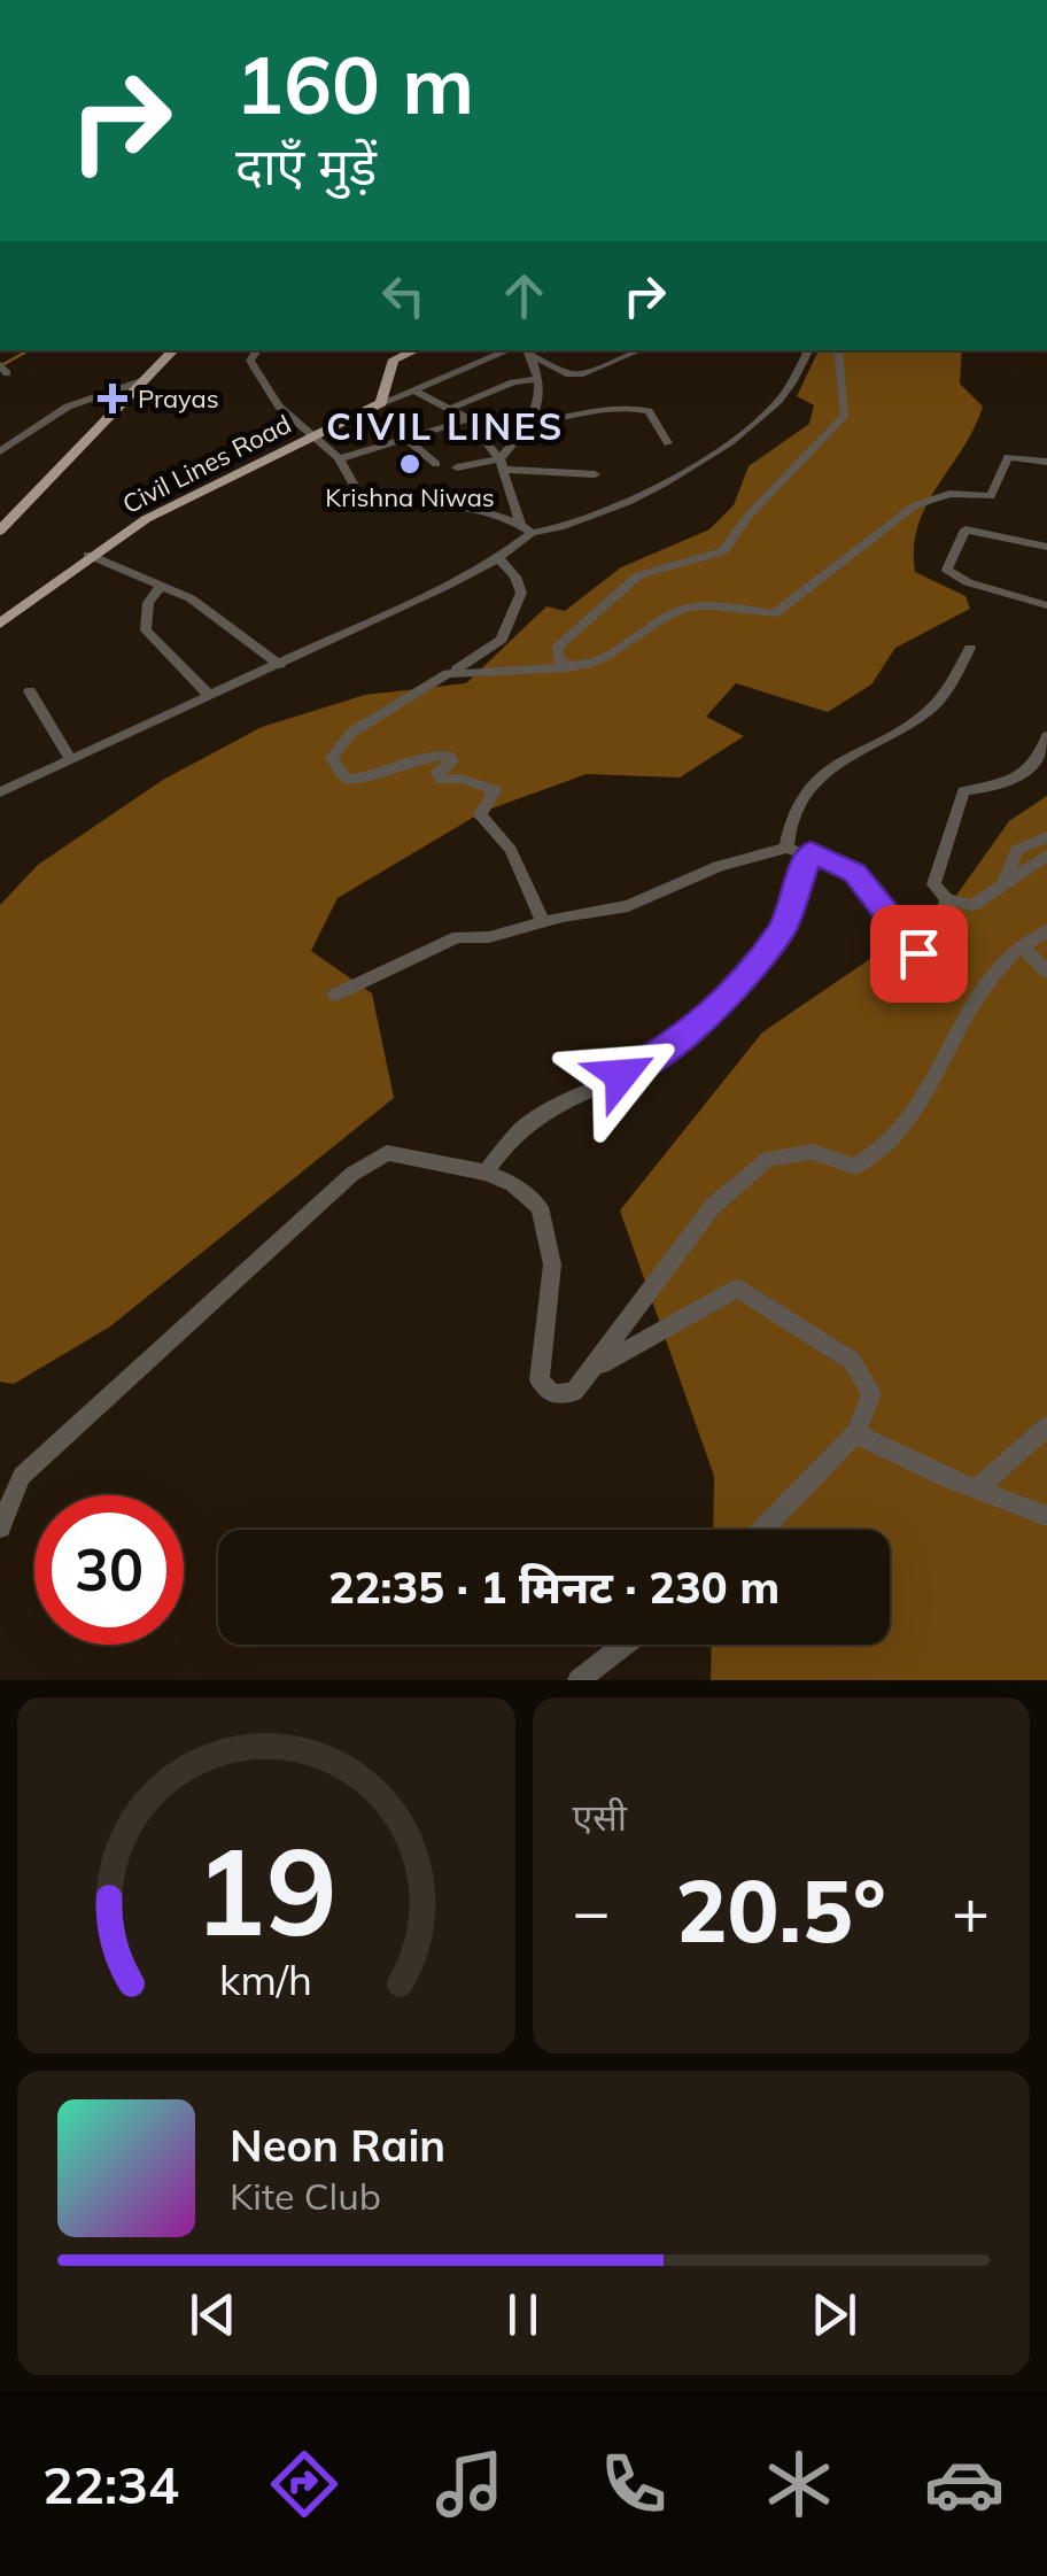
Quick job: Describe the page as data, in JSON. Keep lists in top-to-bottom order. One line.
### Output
{"streets":{"main road":["Civil Lines Road"]},"districts":["CIVIL LINES"],"places":{"health":["Prayas"],"other":["Krishna Niwas"]},"page":{"turn":["160 m","दाएँ मुड़ें"],"limit":"30","trip":"22:35 · 1 मिनट · 230 m","tile":"एसी","heat":["−","20.5°","+"],"song":["Neon Rain","Kite Club"],"tabs":"22:34","gauge":["19","km/h"]}}
